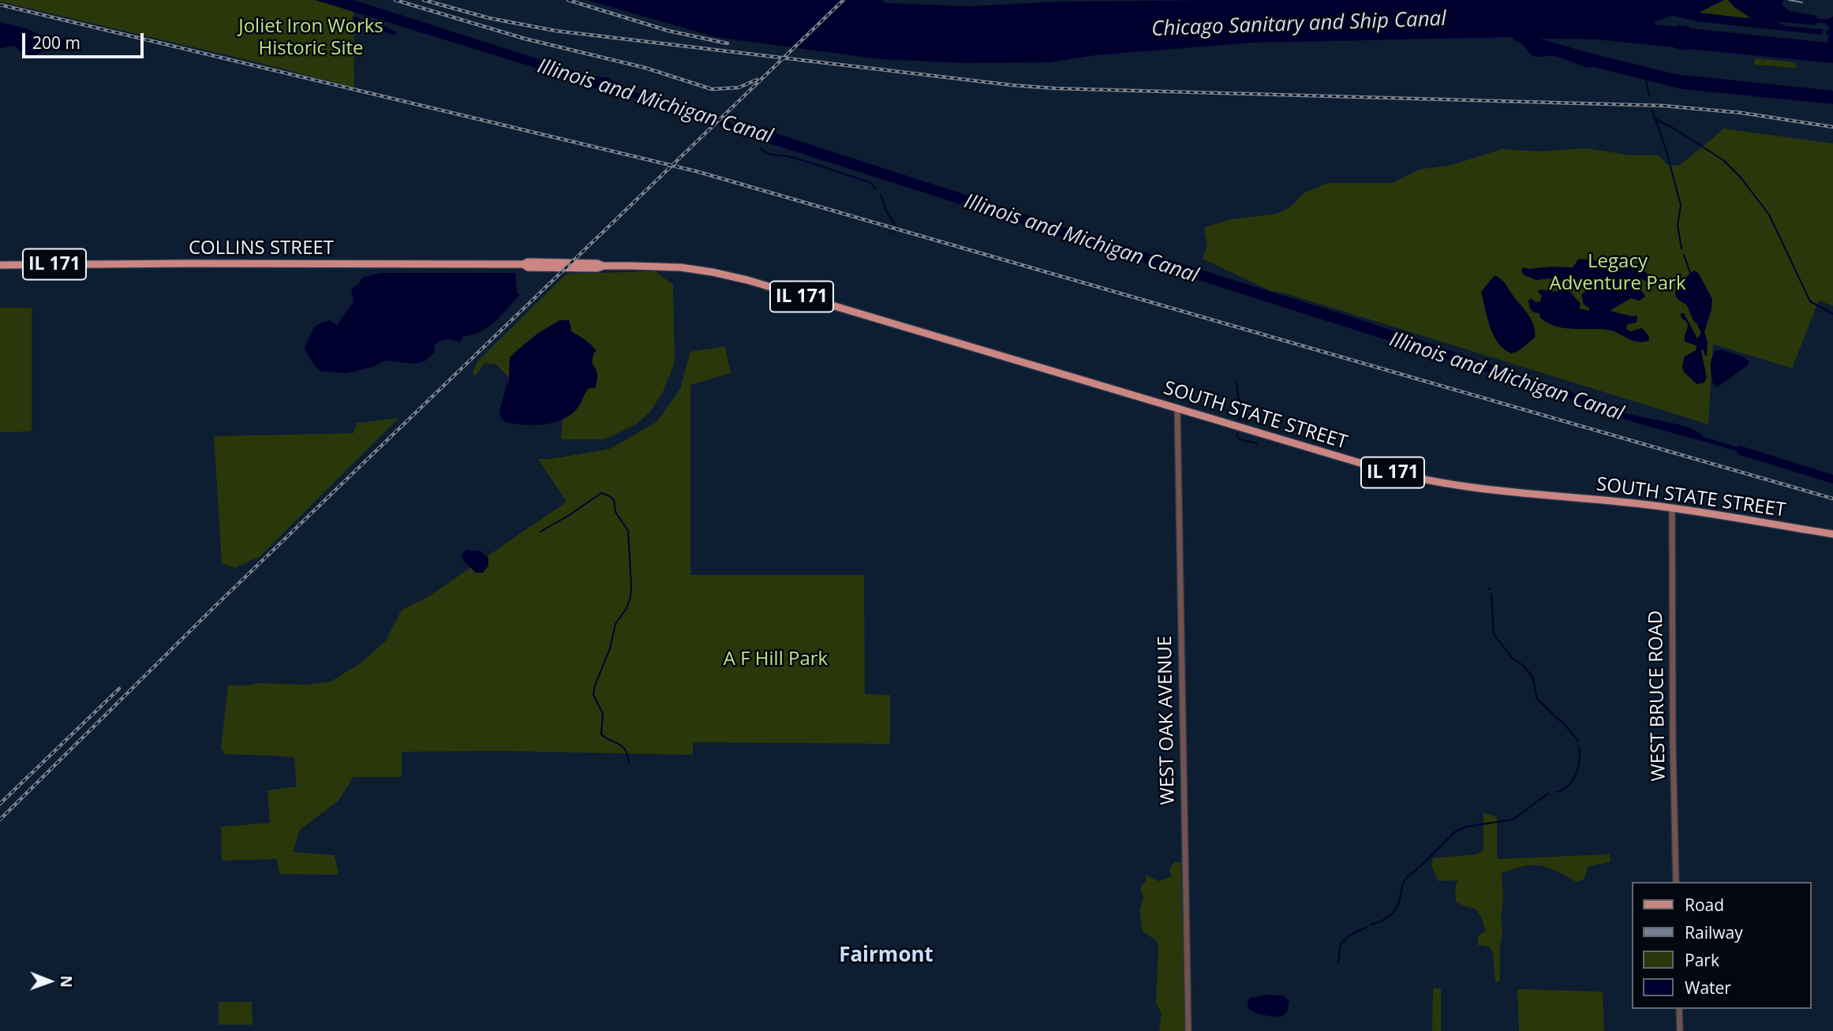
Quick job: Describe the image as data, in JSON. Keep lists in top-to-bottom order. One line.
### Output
{"streets":{"main road":["COLLINS STREET","IL 171","SOUTH STATE STREET"],"street":["WEST BRUCE ROAD","WEST OAK AVENUE"]},"crossings":[["COLLINS STREET","SOUTH STATE STREET"],["SOUTH STATE STREET","WEST BRUCE ROAD"],["SOUTH STATE STREET","WEST OAK AVENUE"]],"districts":["Fairmont"],"water":["Chicago Sanitary and Ship Canal","Illinois and Michigan Canal"],"parks":["Joliet Iron Works Historic Site","Legacy Adventure Park","A F Hill Park"],"legend":["Road","Railway","Park","Water"],"scale_bar":"200 m","north":"right"}
